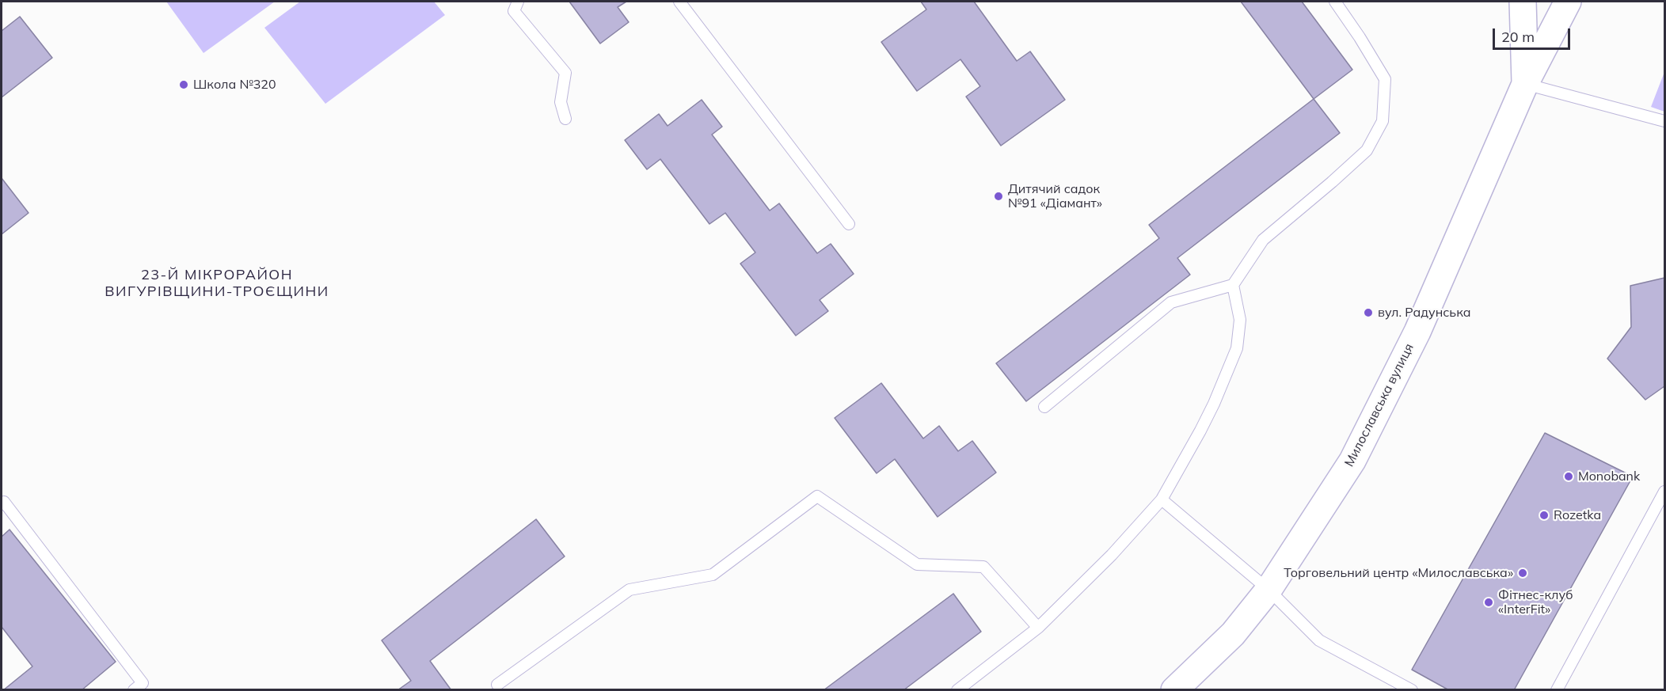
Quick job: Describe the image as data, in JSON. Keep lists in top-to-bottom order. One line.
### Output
{"streets":{"main road":["Милославська вулиця"]},"districts":["23-Й МІКРОРАЙОН ВИГУРІВЩИНИ-ТРОЄЩИНИ"],"places":["Школа №320","Дитячий садок №91 «Діамант»","вул. Радунська","Monobank","Rozetka","Торговельний центр «Милославська»","Фітнес-клуб «InterFit»"],"scale_bar":"20 m"}
